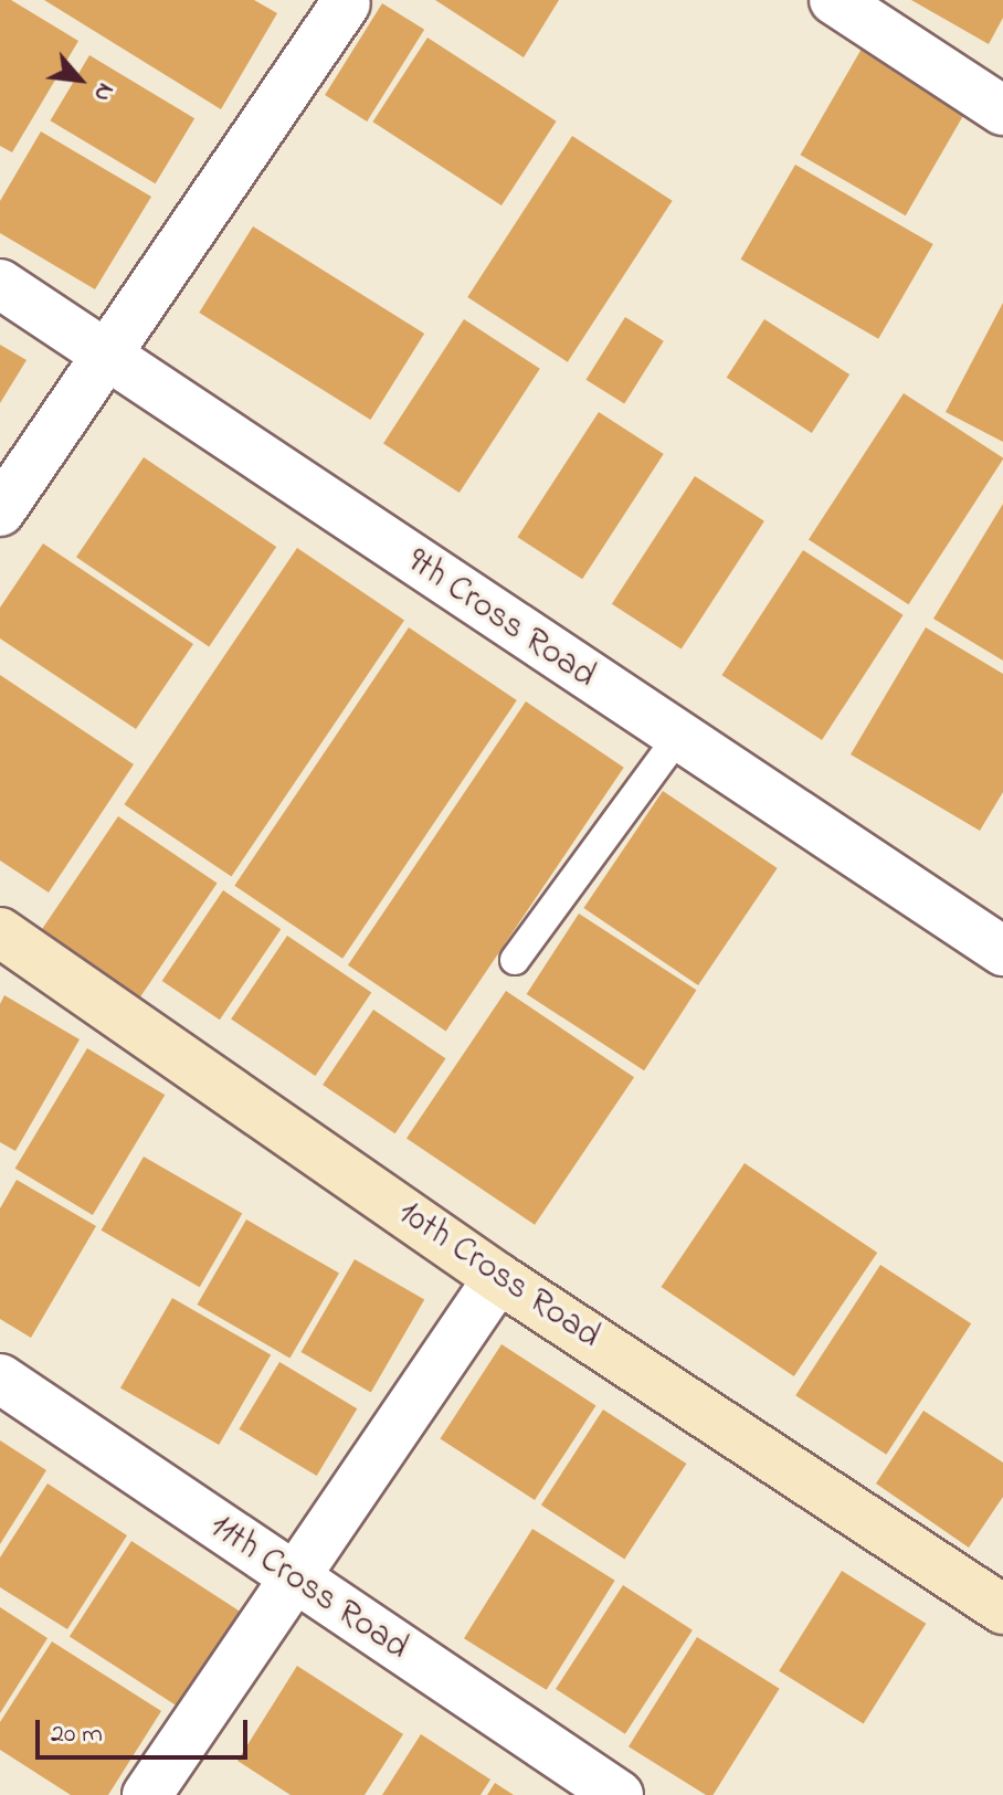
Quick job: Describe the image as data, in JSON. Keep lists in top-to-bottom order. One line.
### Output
{"streets":{"street":["9th Cross Road","10th Cross Road","11th Cross Road"]},"scale_bar":"20 m","north":"bottom right"}
